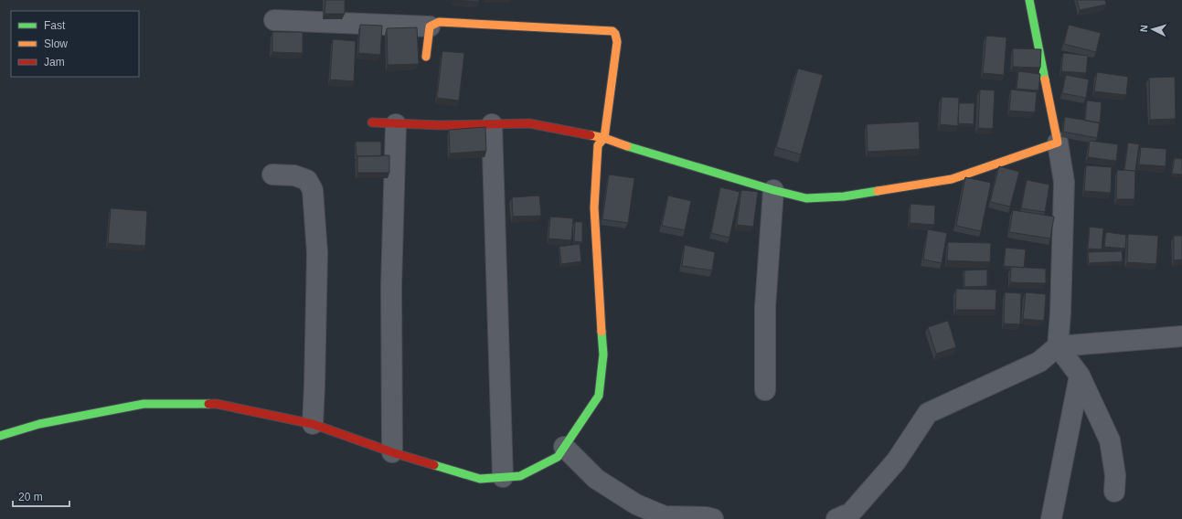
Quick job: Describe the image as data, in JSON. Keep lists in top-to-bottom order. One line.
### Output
{"legend":["Fast","Slow","Jam"],"scale_bar":"20 m","north":"left"}
